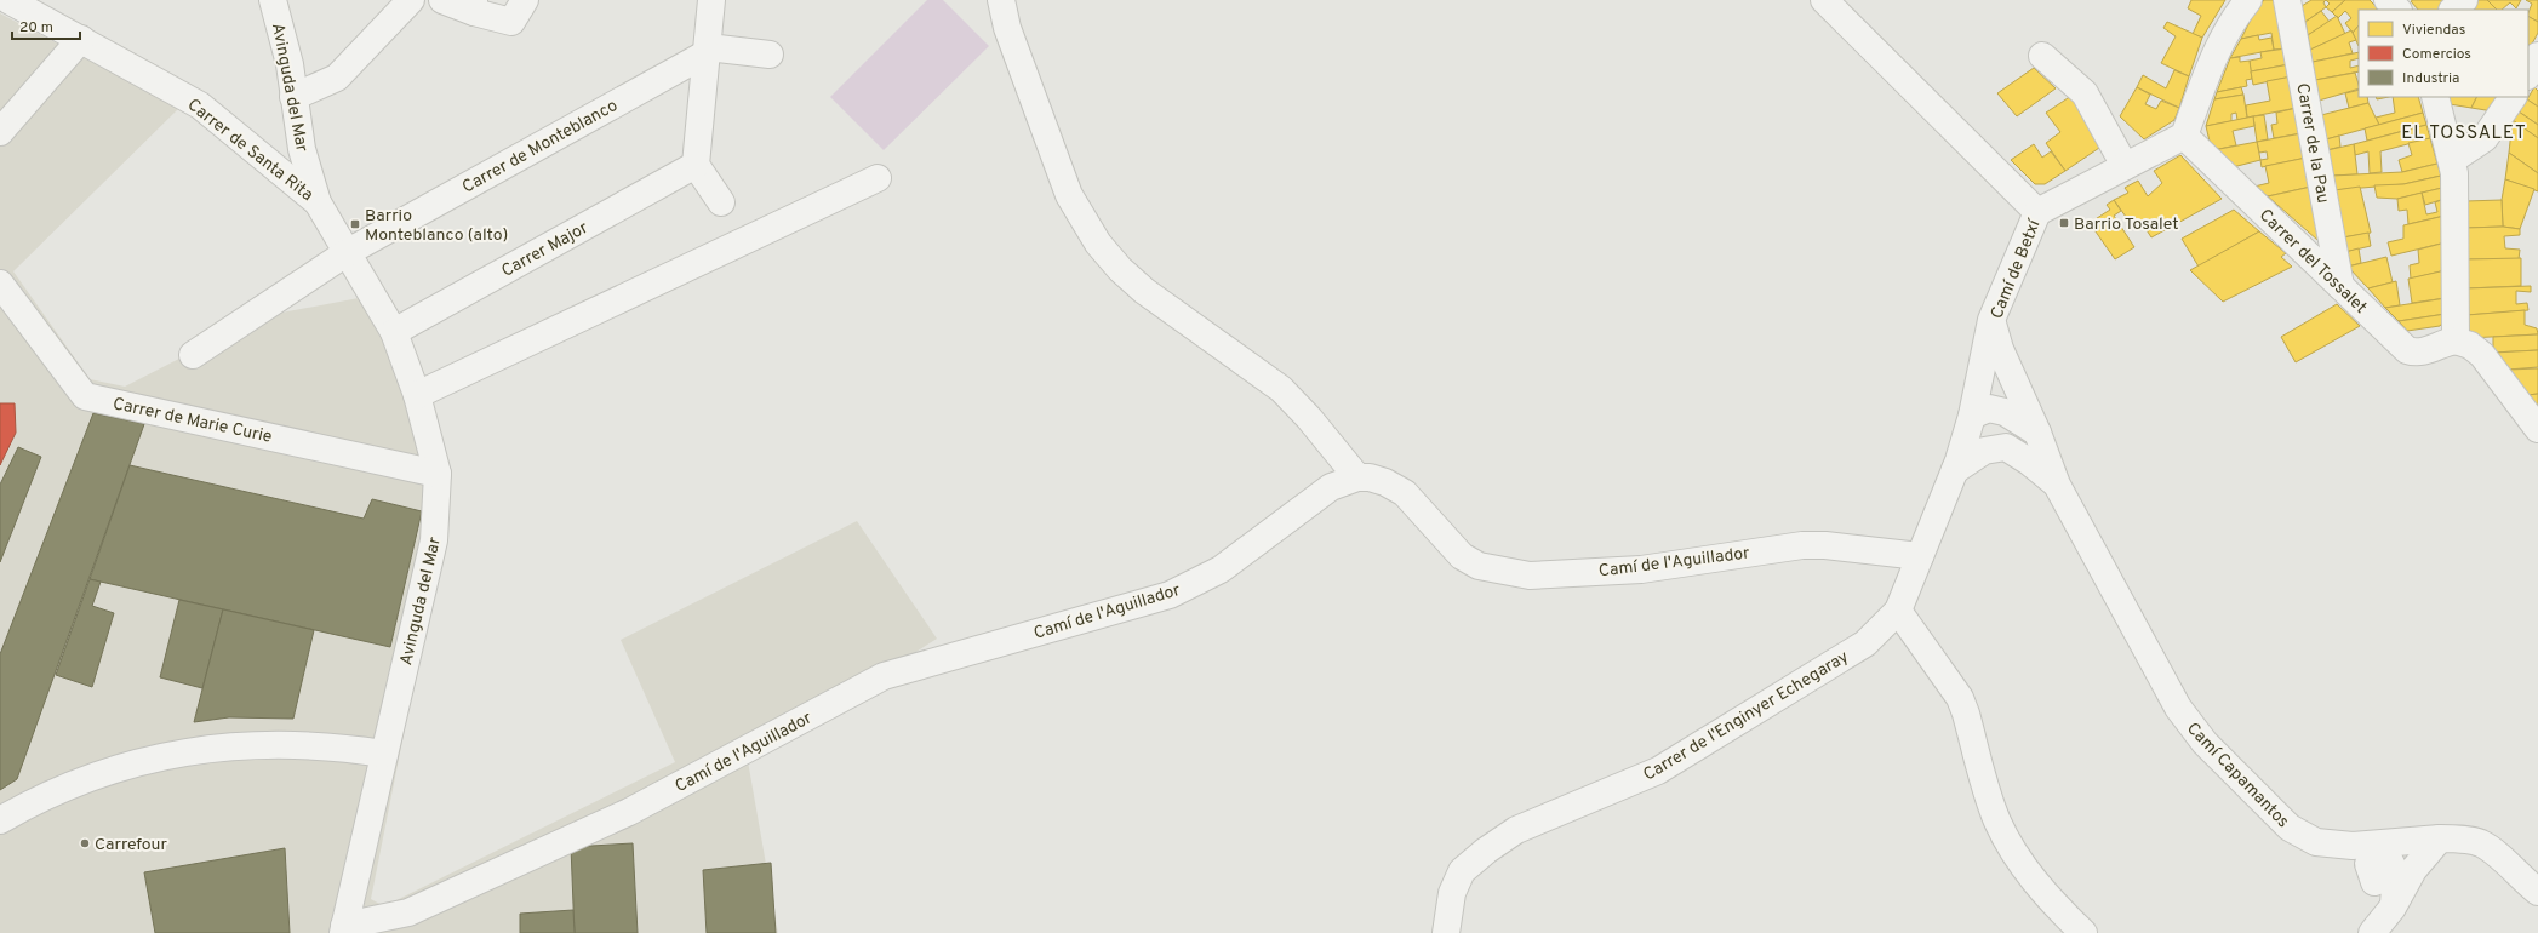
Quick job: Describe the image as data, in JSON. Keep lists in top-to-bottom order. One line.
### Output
{"streets":{"street":["Avinguda del Mar","Carrer de la Pau","Carrer de Monteblanco","Carrer de Santa Rita","Carrer Major","Carrer del Tossalet","Camí de Betxí","Carrer de Marie Curie","Camí de l'Aguillador","Carrer de l'Enginyer Echegaray","Camí Capamantos"]},"crossings":[["Avinguda del Mar","Carrer de Monteblanco"],["Avinguda del Mar","Carrer de Santa Rita"],["Avinguda del Mar","Carrer Major"],["Avinguda del Mar","Carrer de Marie Curie"],["Avinguda del Mar","Camí de l'Aguillador"],["Carrer de la Pau","Carrer del Tossalet"],["Camí de Betxí","Camí de l'Aguillador"],["Camí de Betxí","Carrer de l'Enginyer Echegaray"],["Camí de Betxí","Camí Capamantos"],["Camí de l'Aguillador","Carrer de l'Enginyer Echegaray"]],"districts":["EL TOSSALET"],"places":{"transit":["Barrio Tosalet","Barrio Monteblanco (alto)"],"other":["Carrefour"]},"legend":["Viviendas","Comercios","Industria"],"scale_bar":"20 m"}
